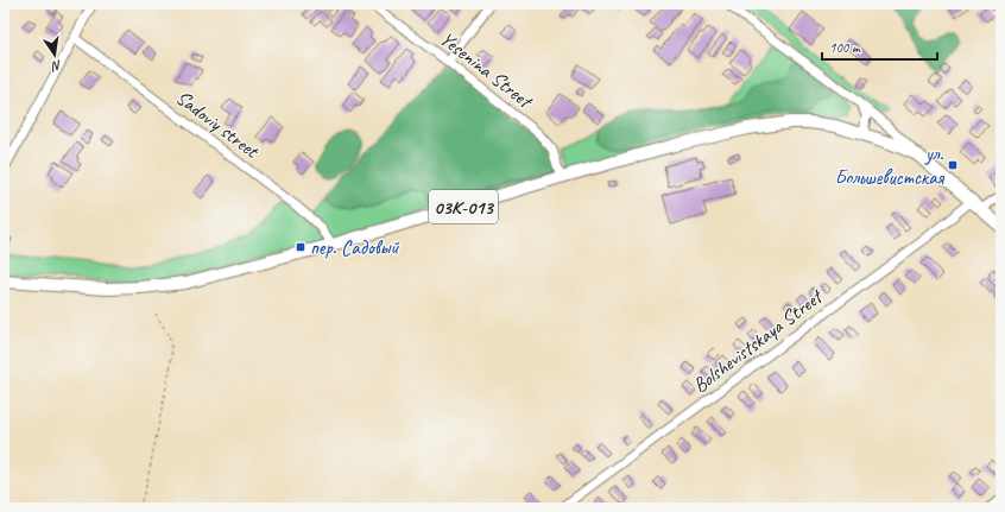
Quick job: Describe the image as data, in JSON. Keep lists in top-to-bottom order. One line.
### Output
{"streets":{"main road":["03К-013"],"street":["Yesenina Street","Sadoviy street","Bolshevistskaya Street"]},"crossings":[["Yesenina Street","03К-013"],["Sadoviy street","03К-013"],["03К-013","Bolshevistskaya Street"]],"places":{"transit":["ул. Большевистская","пер. Садовый"]},"scale_bar":"100 m","north":"bottom"}
